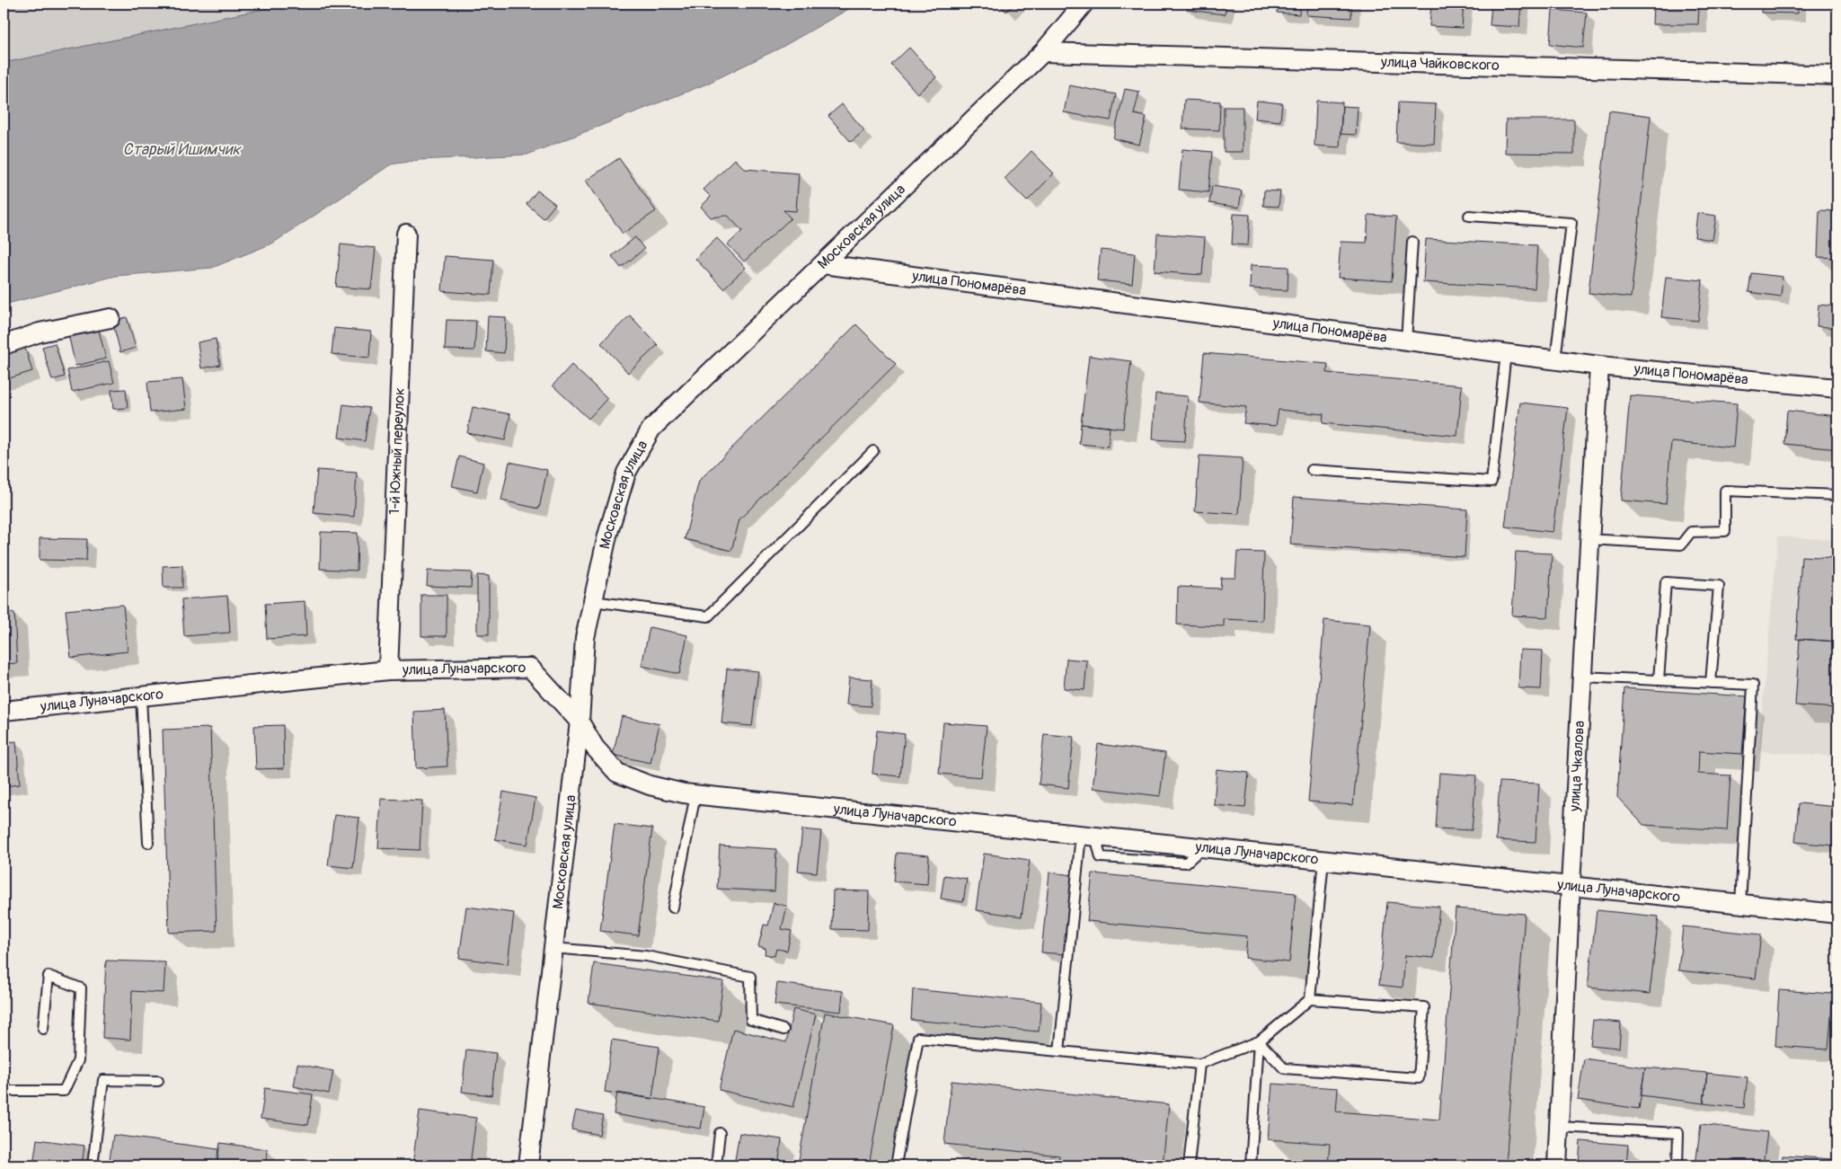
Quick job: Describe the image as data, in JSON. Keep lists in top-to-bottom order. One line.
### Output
{"streets":{"street":["улица Чайковского","Московская улица","улица Пономарёва","1-й Южный переулок","улица Луначарского","улица Чкалова"]},"crossings":[["улица Чайковского","Московская улица"],["Московская улица","улица Пономарёва"],["Московская улица","улица Луначарского"],["улица Пономарёва","улица Чкалова"],["1-й Южный переулок","улица Луначарского"],["улица Луначарского","улица Чкалова"]],"water":["Старый Ишимчик"]}
